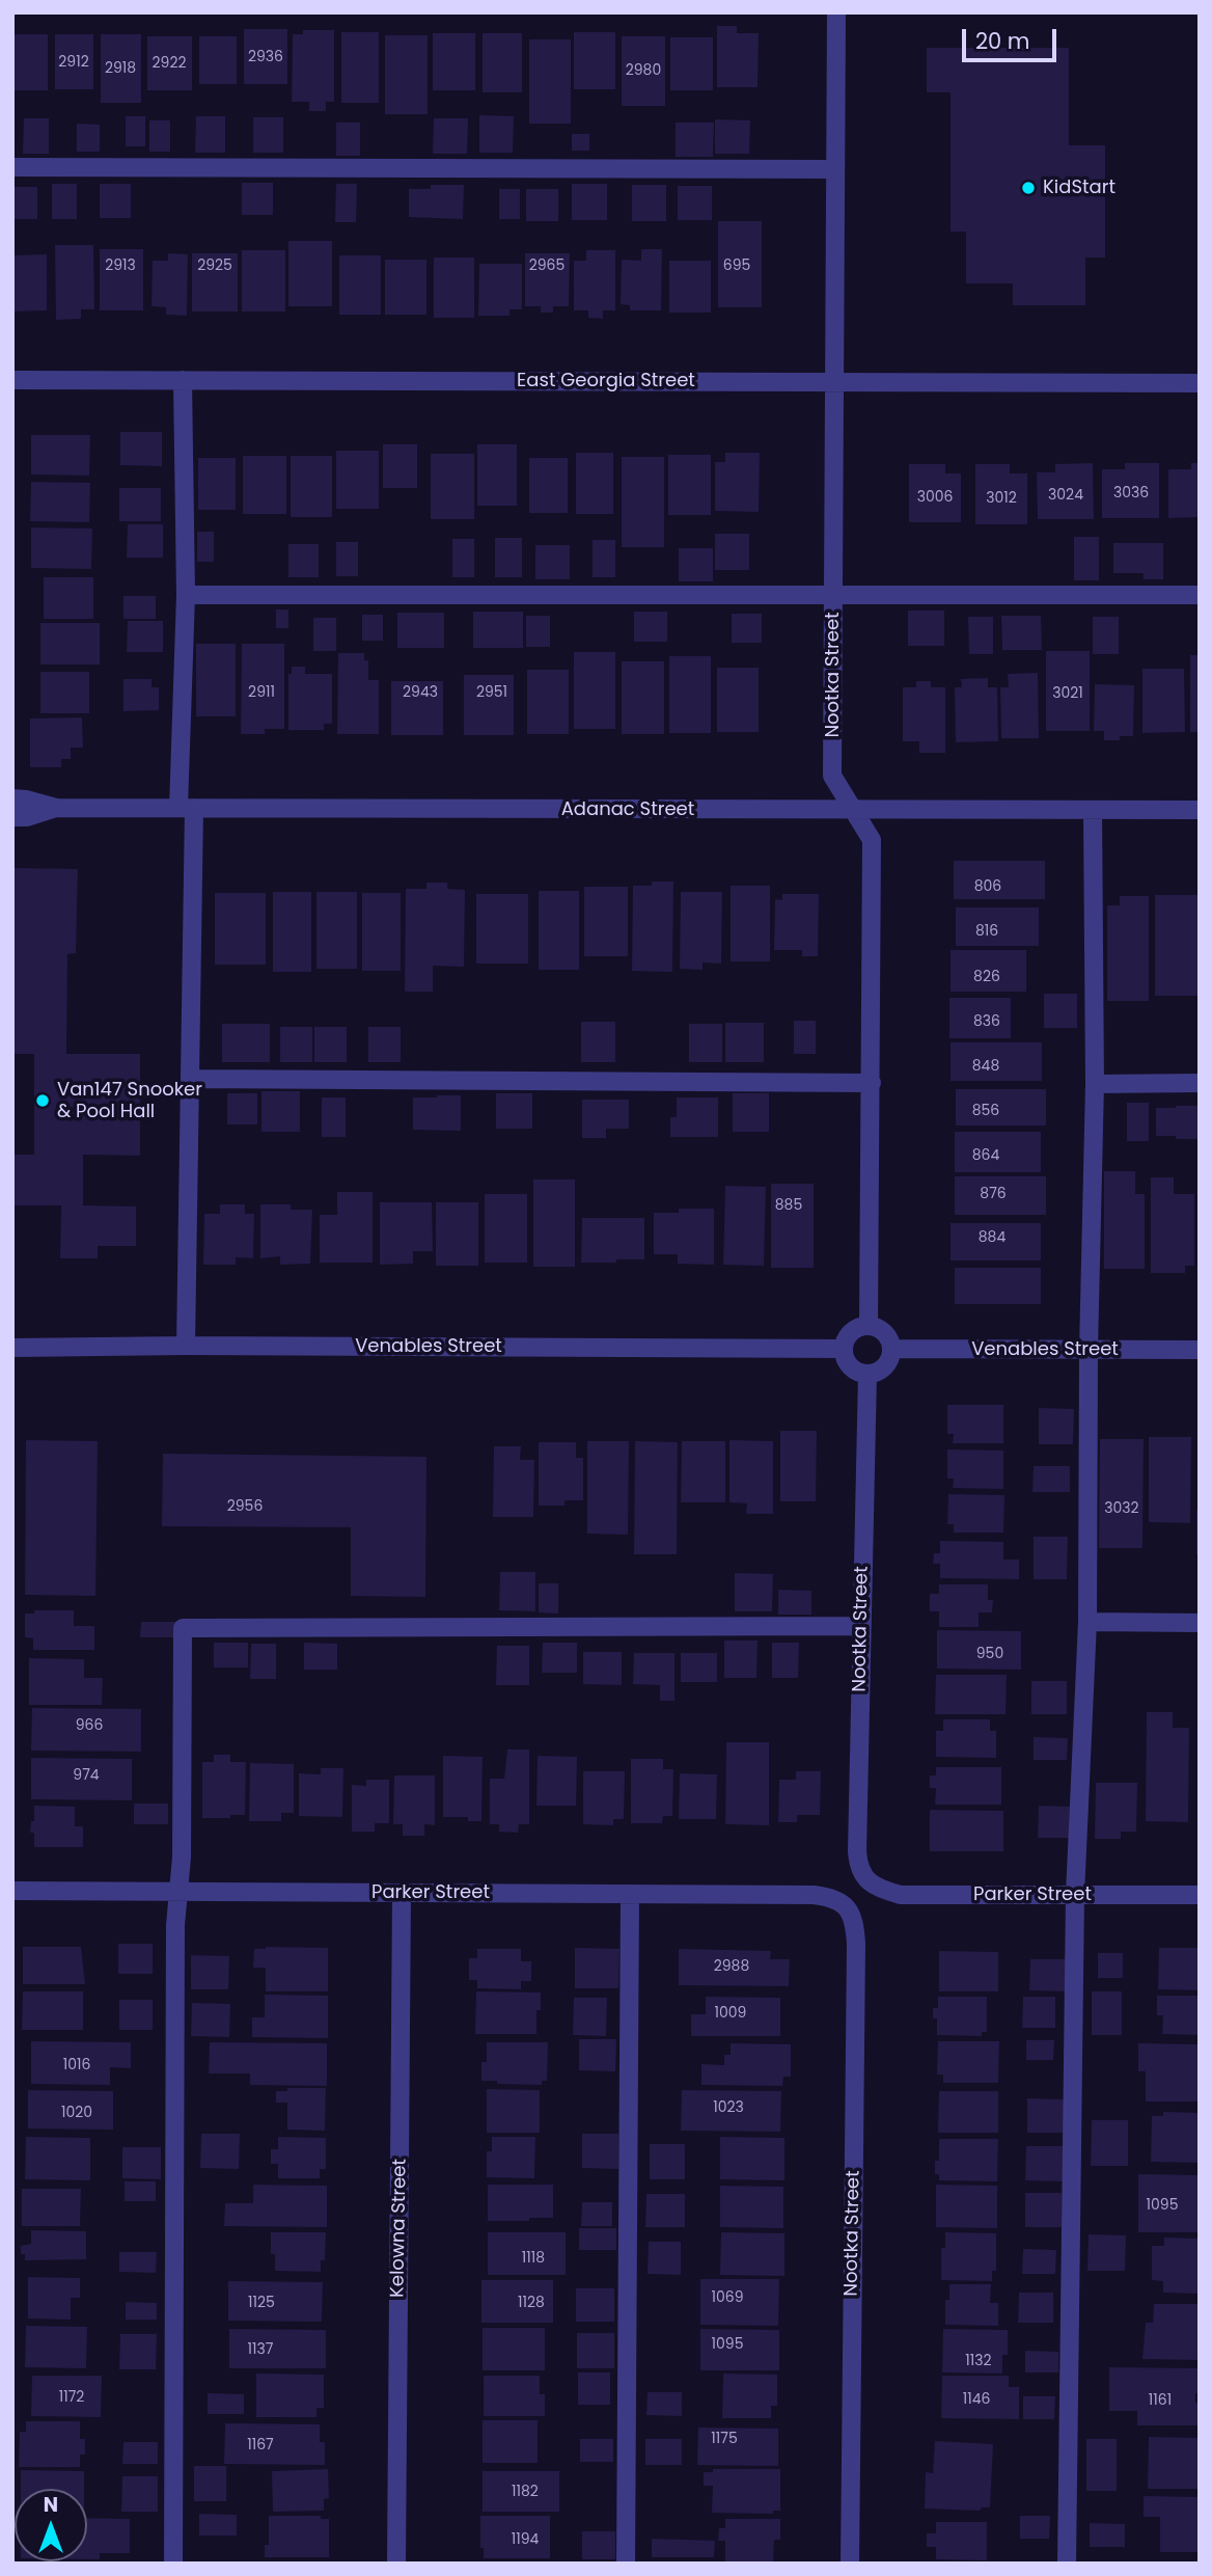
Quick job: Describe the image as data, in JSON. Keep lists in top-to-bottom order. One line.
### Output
{"streets":{"street":["East Georgia Street","Nootka Street","Adanac Street","Venables Street","Parker Street","Kelowna Street"]},"crossings":[["East Georgia Street","Nootka Street"],["Nootka Street","Adanac Street"],["Nootka Street","Venables Street"],["Nootka Street","Parker Street"],["Parker Street","Kelowna Street"]],"places":["KidStart","Van147 Snooker & Pool Hall"],"house_numbers":["2936","2912","2922","2918","2980","2913","2925","2965","695","3036","3024","3006","3012","2911","2943","2951","3021","806","816","826","836","848","856","864","876","885","884","2956","3032","950","966","974","2988","1009","1016","1023","1020","1095","1118","1069","1125","1128","1095","1137","1132","1172","1146","1161","1175","1167","1182","1194"],"scale_bar":"20 m","north":"top"}
